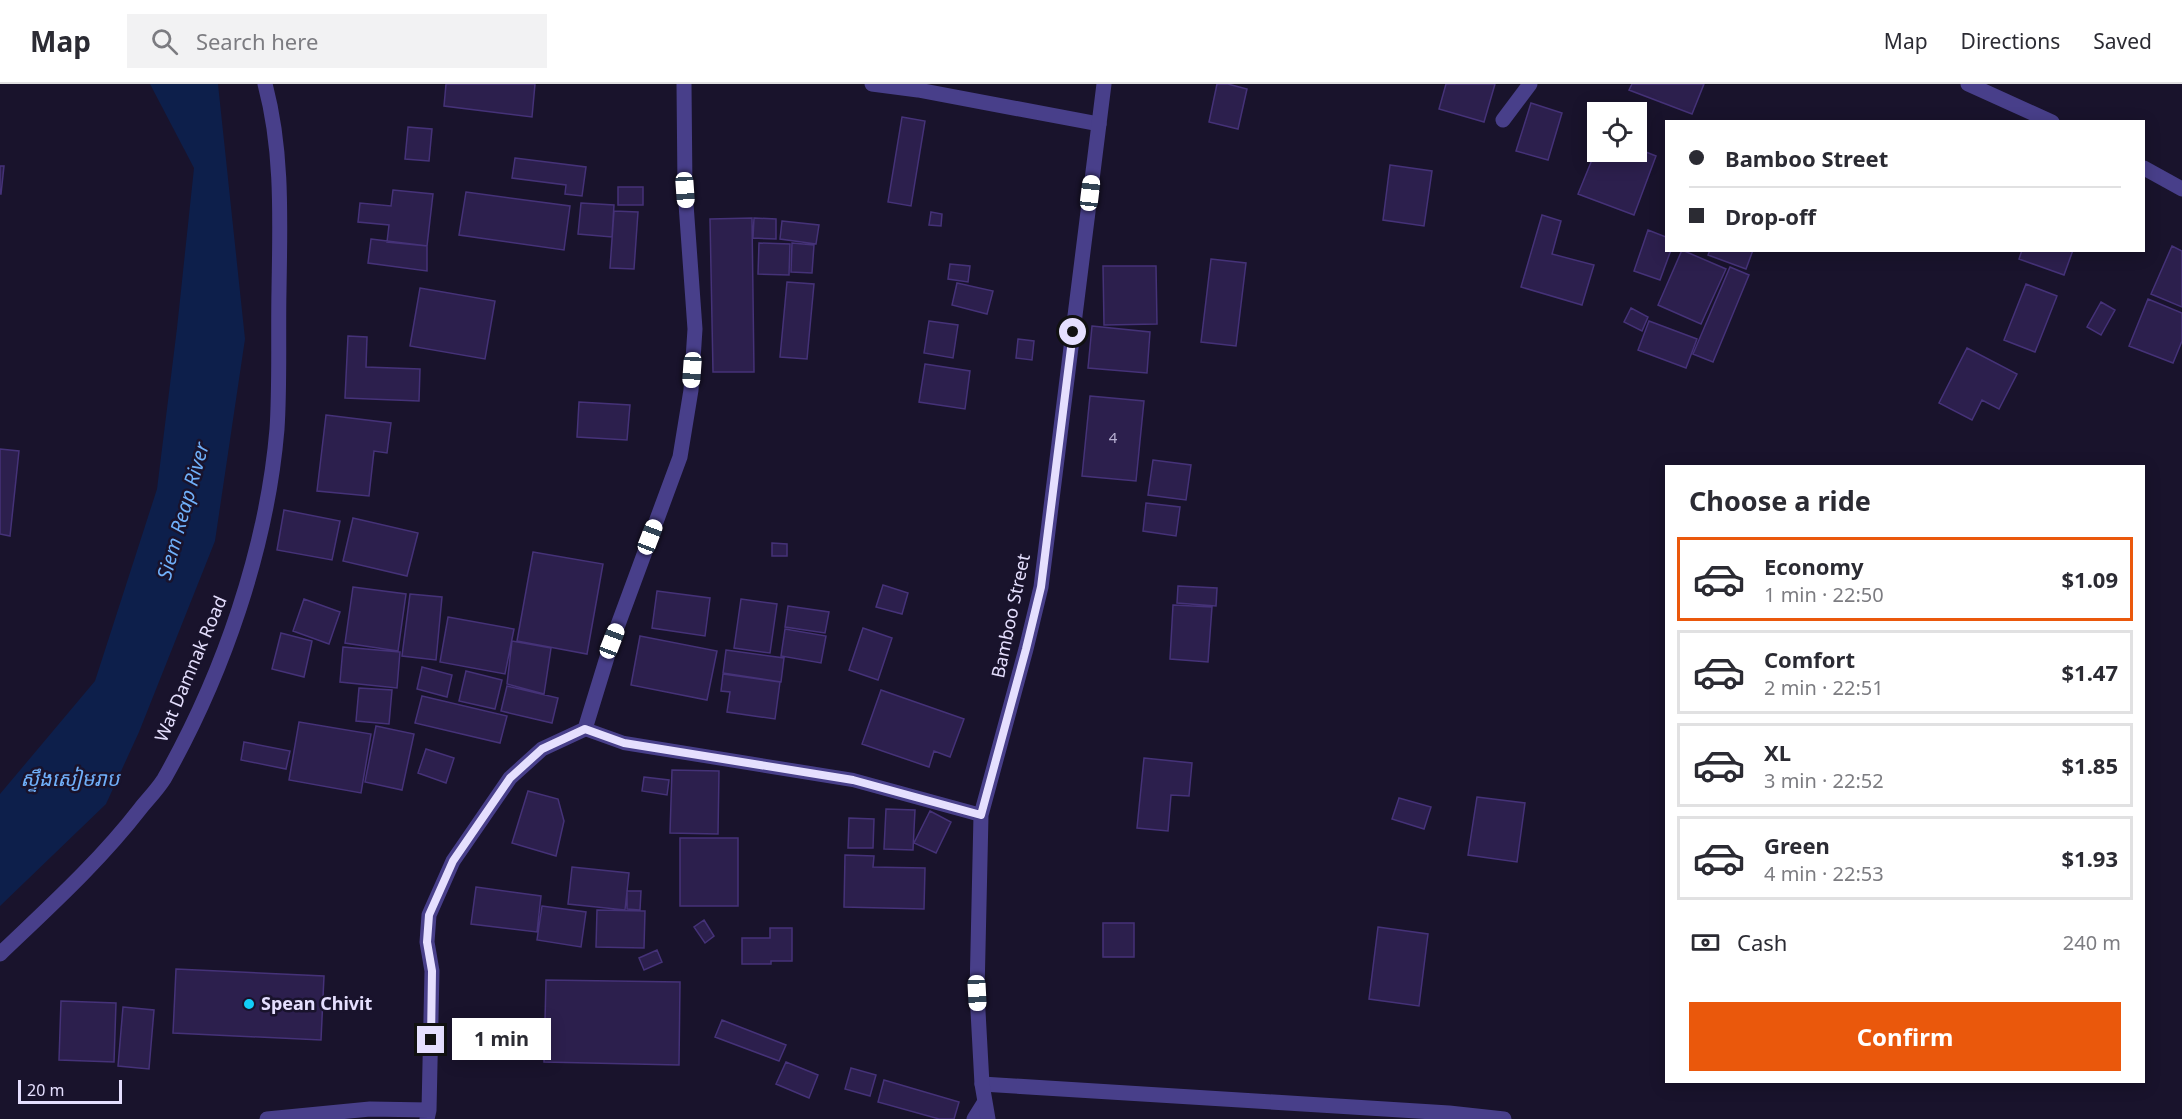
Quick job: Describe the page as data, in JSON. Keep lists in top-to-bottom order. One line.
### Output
{"streets":{"street":["Bamboo Street","Wat Damnak Road"]},"water":["Siem Reap River","ស្ទឹងសៀមរាប"],"places":["Spean Chivit"],"house_numbers":["4"],"scale_bar":"20 m","page":{"header":"Map","search":"Search here","nav":["Map","Directions","Saved"],"banner":["Bamboo Street","Drop-off"],"heading":"Choose a ride","list":[{"name":"Economy","note":"1 min · 22:50","value":"$1.09"},{"name":"Comfort","note":"2 min · 22:51","value":"$1.47"},{"name":"XL","note":"3 min · 22:52","value":"$1.85"},{"name":"Green","note":"4 min · 22:53","value":"$1.93"}],"pay":["Cash","240 m"],"buttons":"Confirm","bubble":"1 min","scale":"20 m"}}
